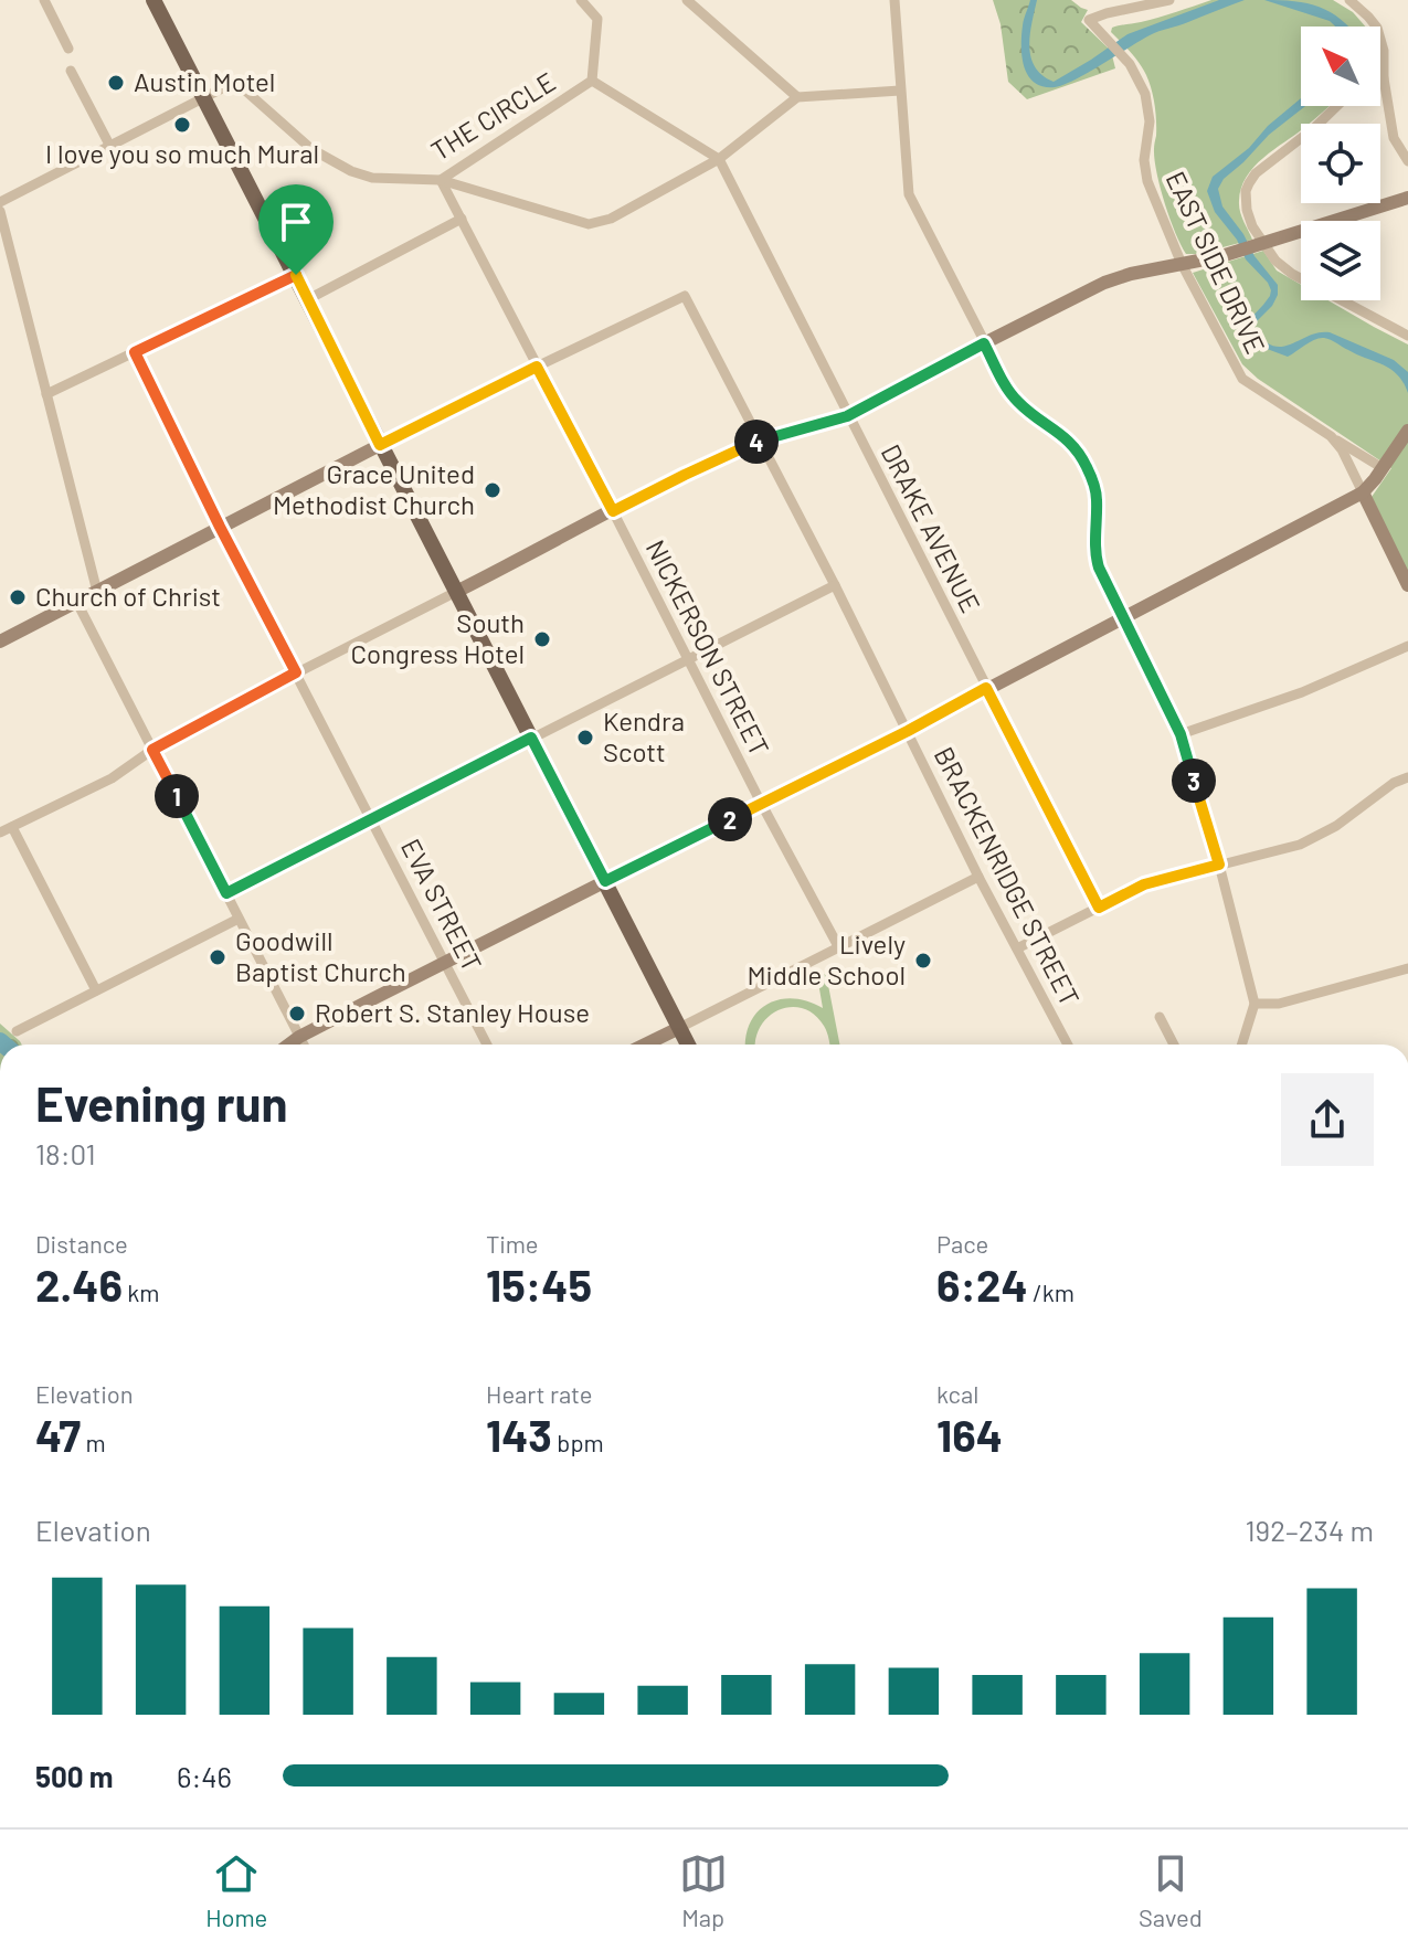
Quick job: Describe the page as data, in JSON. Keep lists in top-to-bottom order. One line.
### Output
{"streets":{"street":["THE CIRCLE","EAST SIDE DRIVE","DRAKE AVENUE","NICKERSON STREET","BRACKENRIDGE STREET","EVA STREET"]},"crossings":[["THE CIRCLE","NICKERSON STREET"],["NICKERSON STREET","BRACKENRIDGE STREET"]],"places":["Austin Motel","I love you so much Mural","Grace United Methodist Church","Church of Christ","South Congress Hotel","Kendra Scott","Goodwill Baptist Church","Lively Middle School","Robert S. Stanley House"],"north":"top left","page":{"pins":["4","3","1","2"],"heading":["Evening run","18:01"],"stats":[["Distance","2.46 km"],["Time","15:45"],["Pace","6:24 /km"],["Elevation","47 m"],["Heart rate","143 bpm"],["kcal","164"]],"chart":["Elevation","192–234 m"],"list":[{"name":"500 m","note":"6:46"}],"tabs":["Home","Map","Saved"]}}
